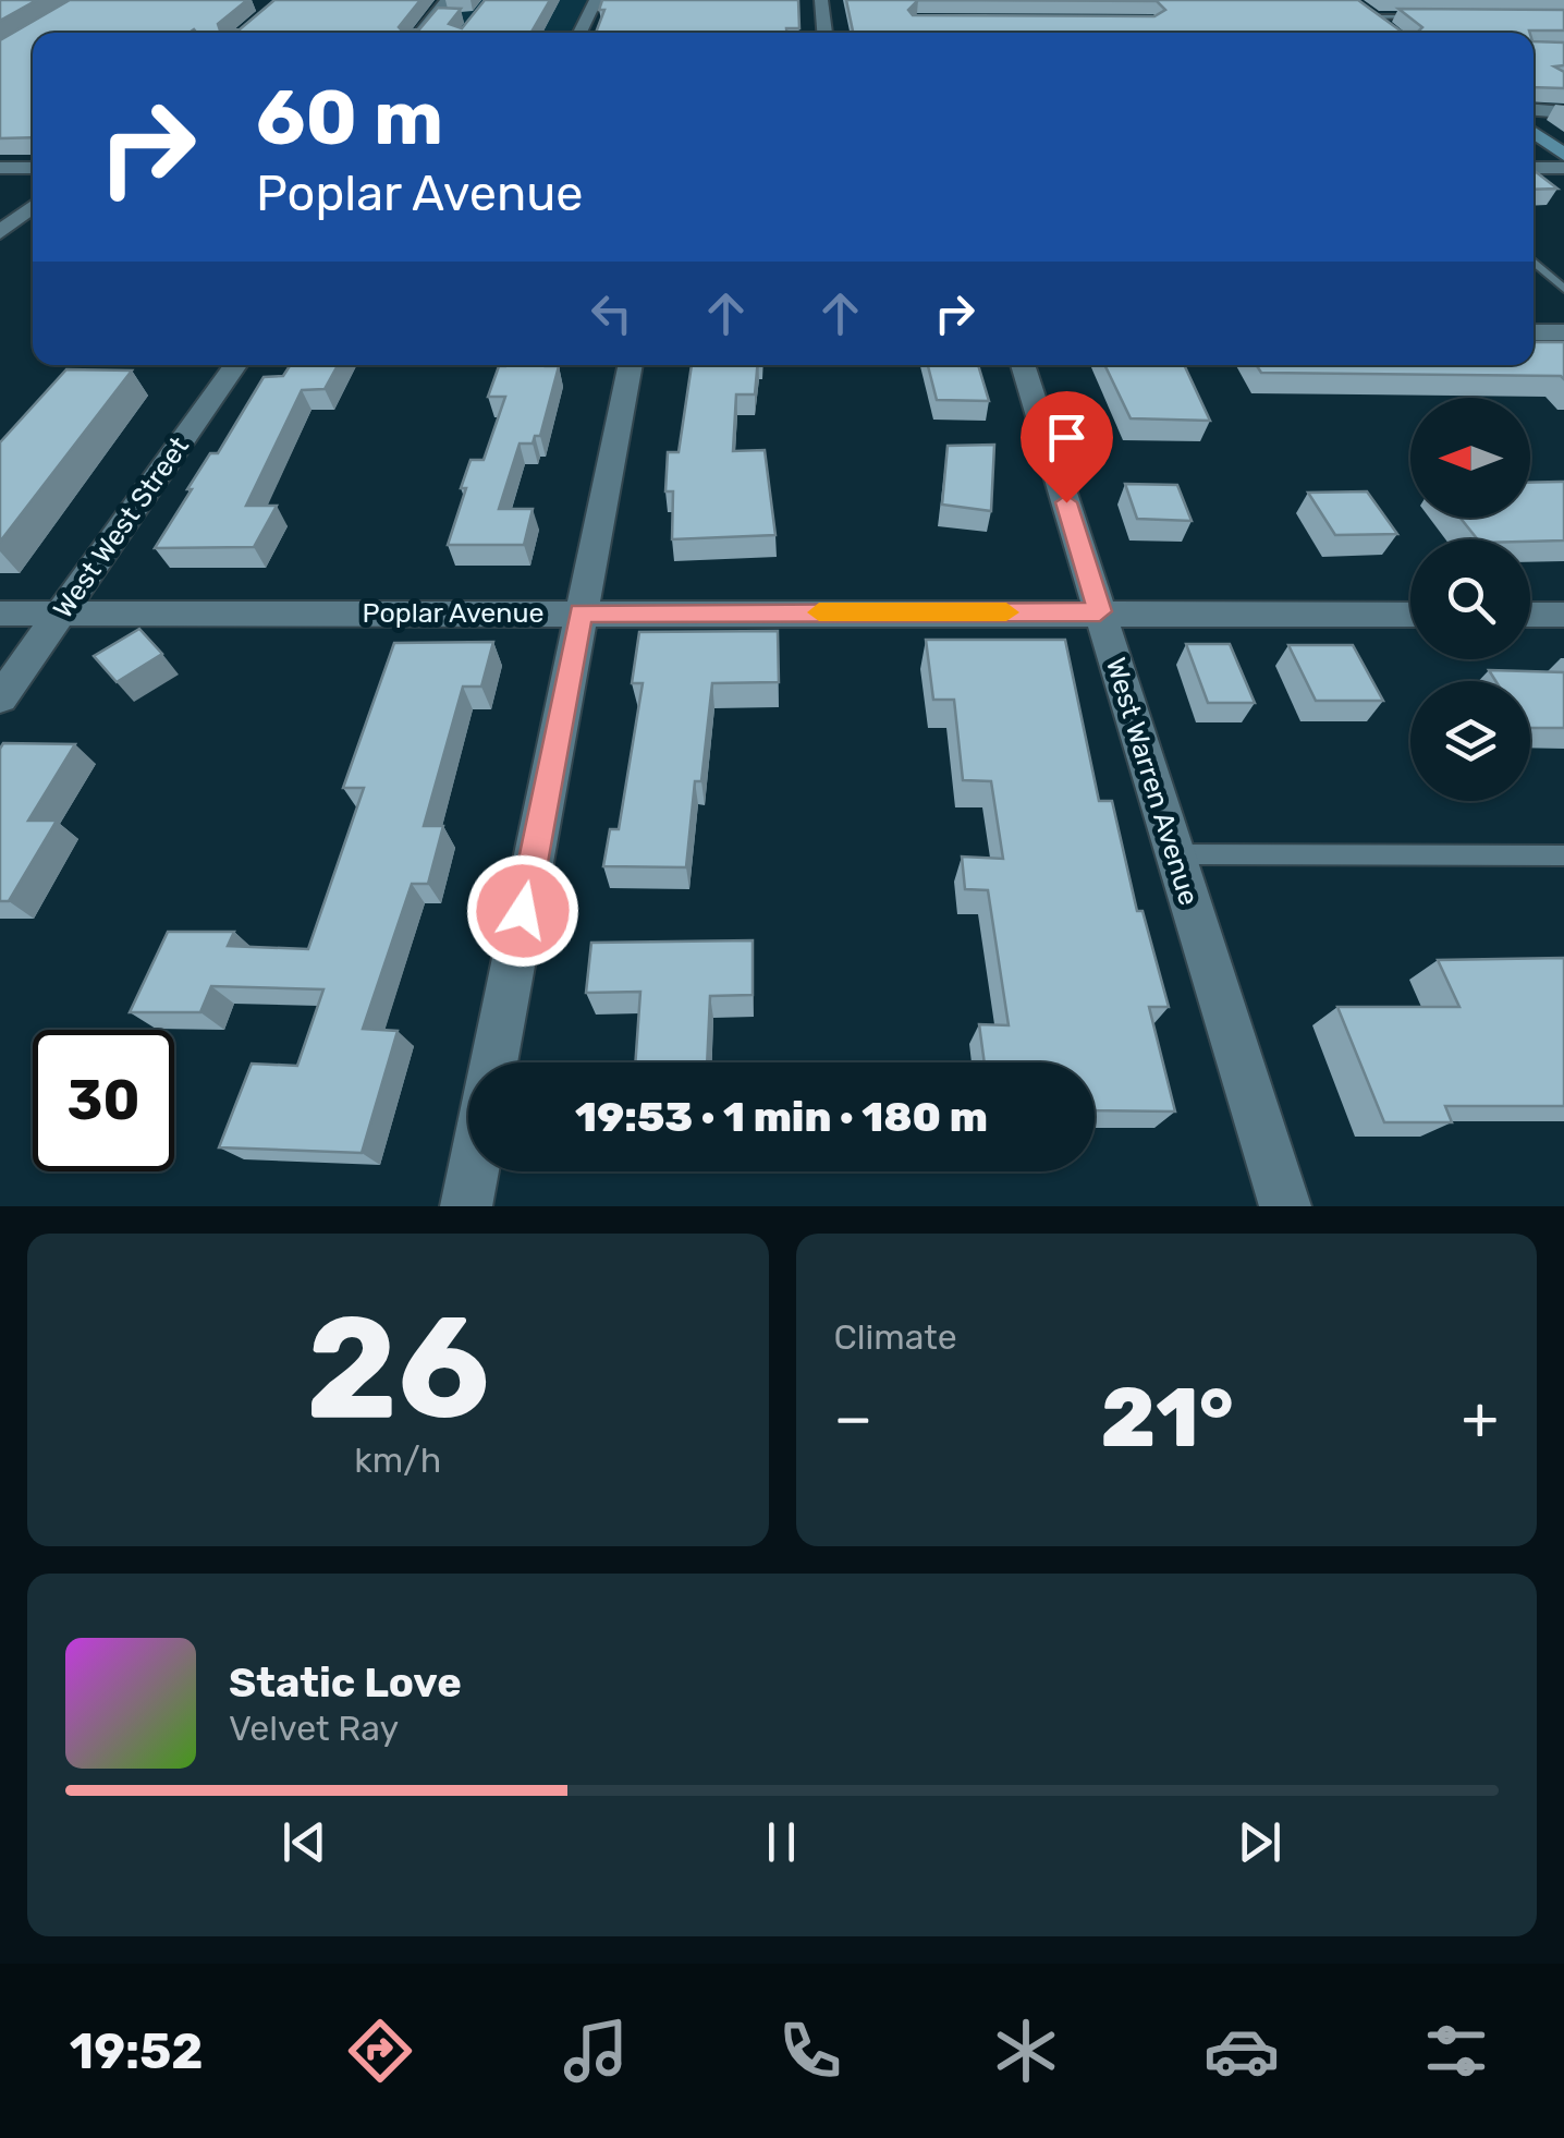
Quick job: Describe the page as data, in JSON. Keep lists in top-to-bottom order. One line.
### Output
{"streets":{"street":["West West Street","Poplar Avenue","West Warren Avenue"]},"crossings":[["West West Street","Poplar Avenue"],["Poplar Avenue","West Warren Avenue"]],"north":"left","page":{"turn":["60 m","Poplar Avenue"],"limit":"30","trip":"19:53 · 1 min · 180 m","tile":[["26","km/h"],"Climate"],"heat":["−","21°","+"],"song":["Static Love","Velvet Ray"],"tabs":"19:52"}}
